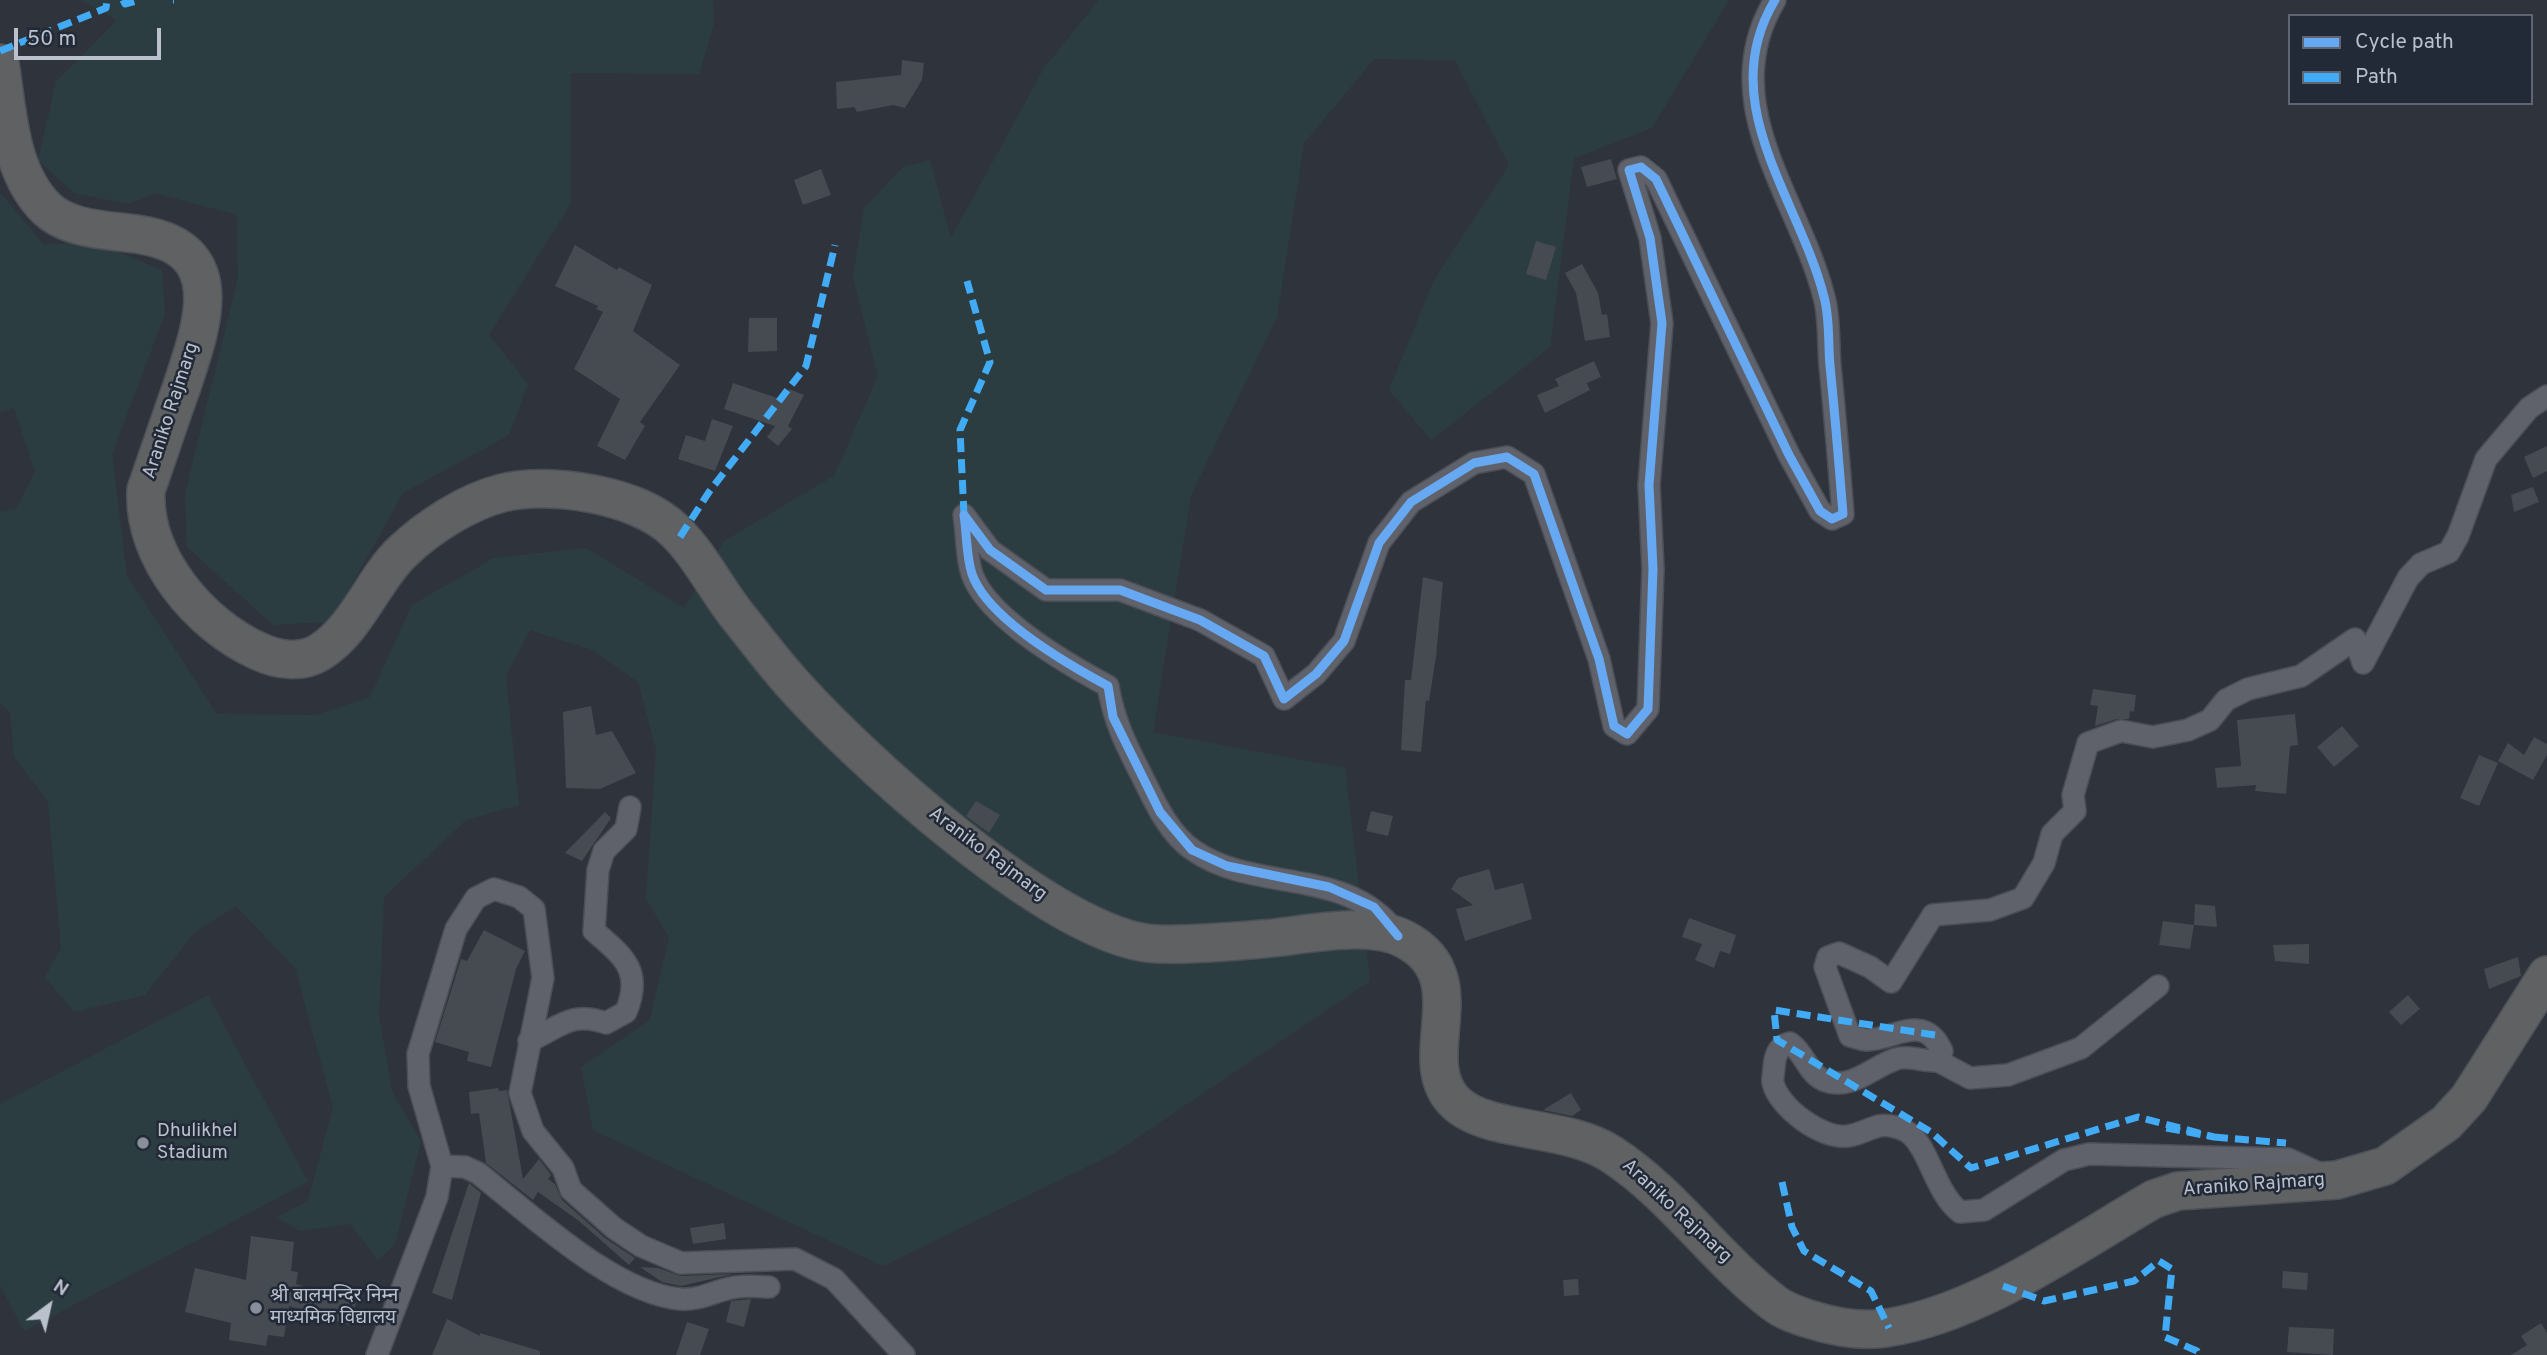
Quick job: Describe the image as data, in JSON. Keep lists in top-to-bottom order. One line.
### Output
{"streets":{"highway":["Araniko Rajmarg"]},"places":["Dhulikhel Stadium","श्री बालमन्दिर निम्न माध्यमिक विद्यालय"],"legend":["Cycle path","Path"],"scale_bar":"50 m","north":"top right"}
